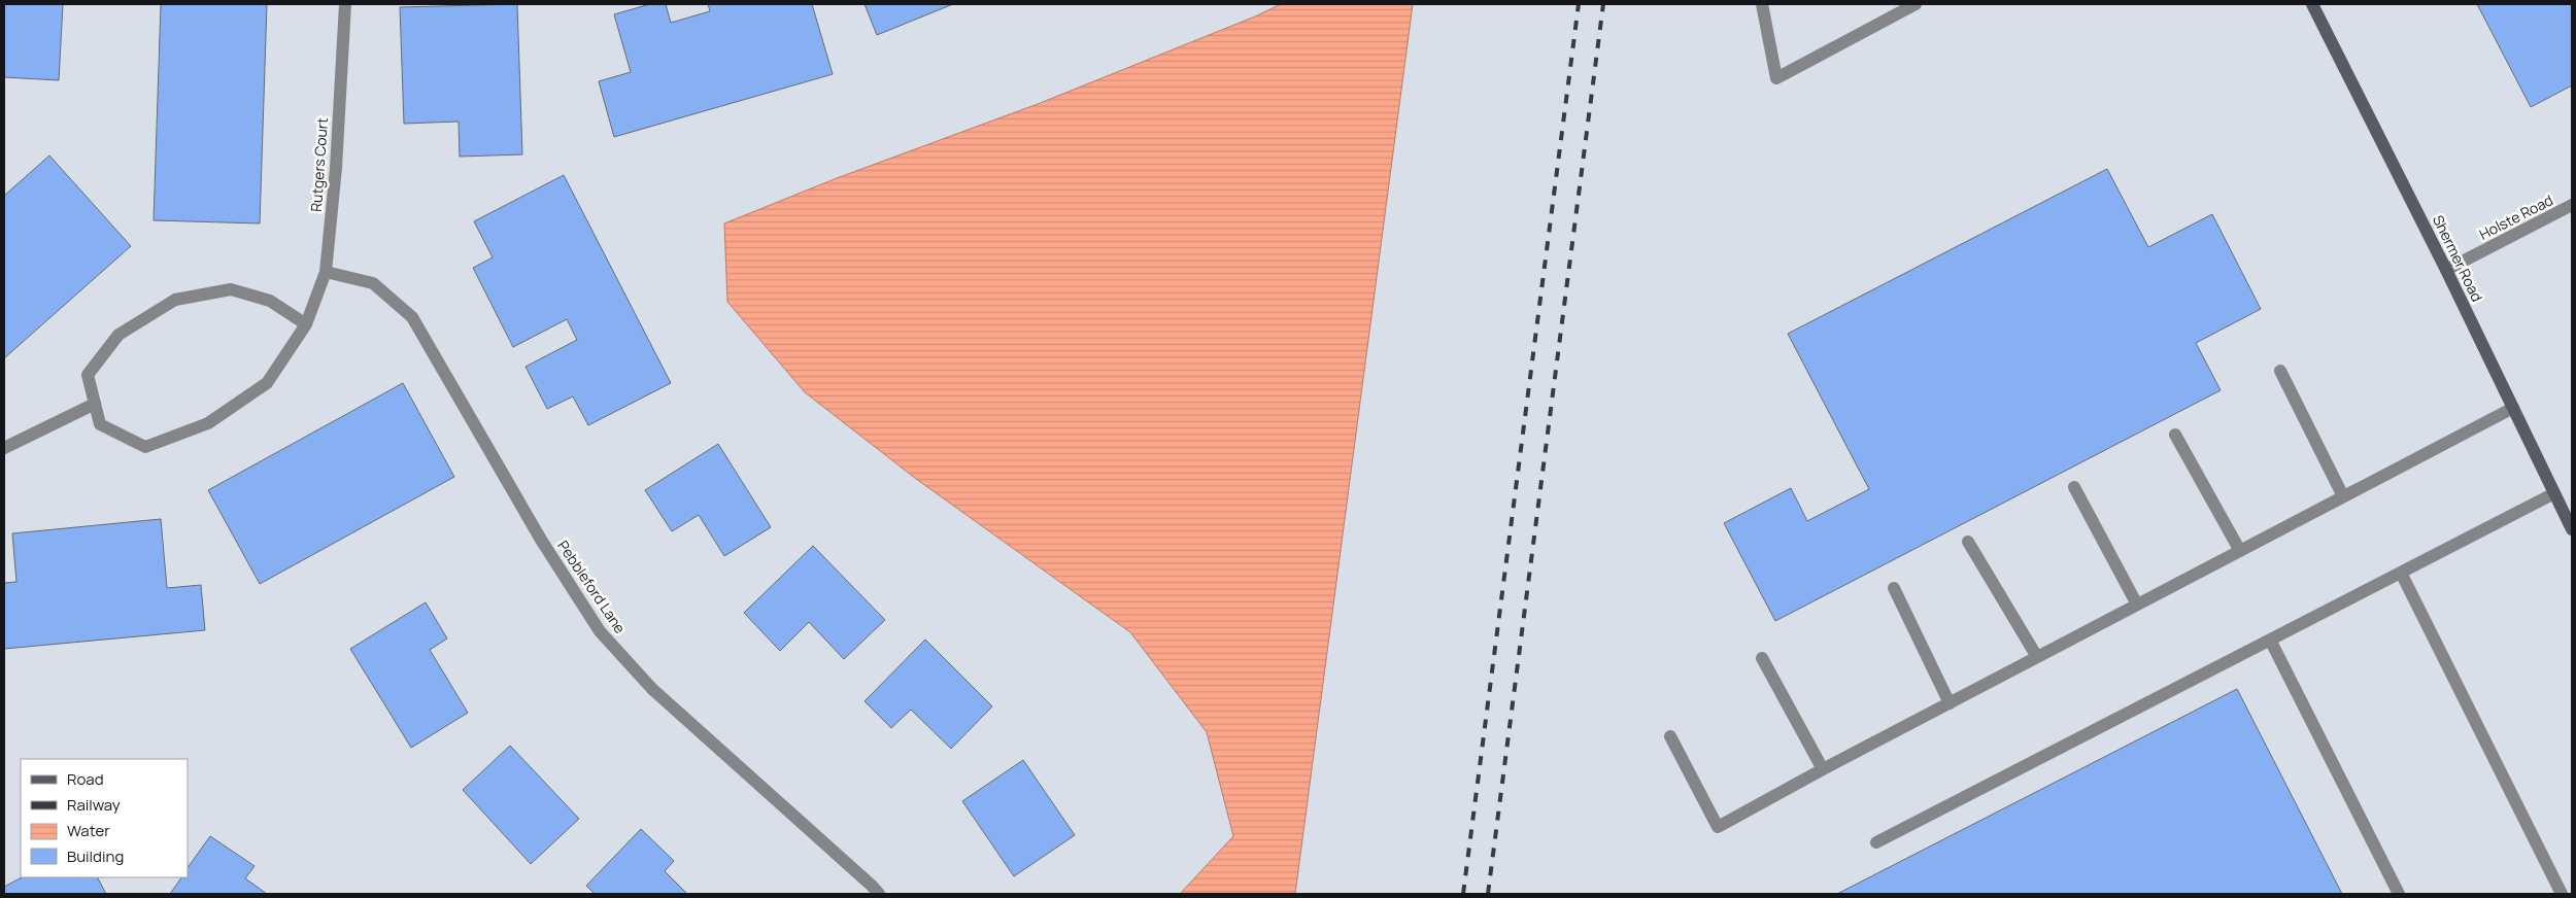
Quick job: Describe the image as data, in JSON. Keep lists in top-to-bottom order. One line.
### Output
{"streets":{"street":["Rutgers Court","Holste Road","Shermer Road","Pebbleford Lane"]},"crossings":[["Rutgers Court","Pebbleford Lane"],["Holste Road","Shermer Road"]],"legend":["Road","Railway","Water","Building"]}
